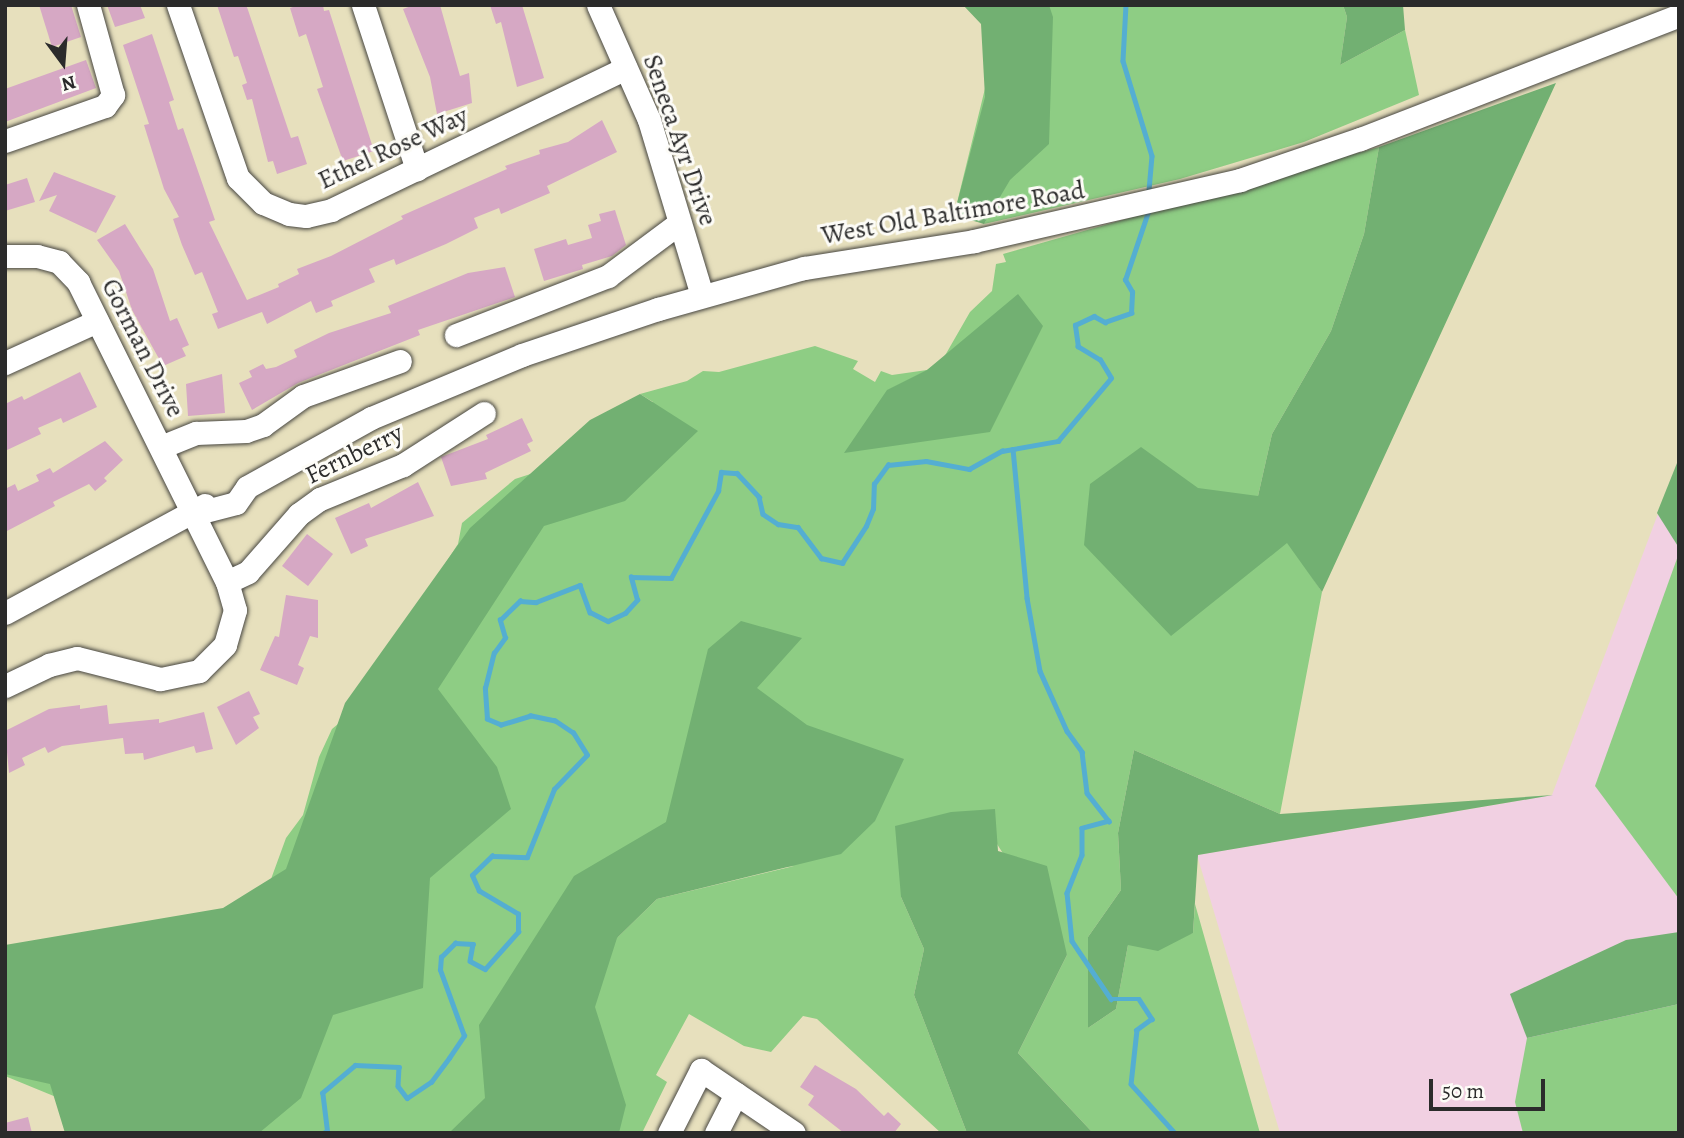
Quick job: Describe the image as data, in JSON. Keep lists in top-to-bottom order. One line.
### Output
{"streets":{"street":["Seneca Ayr Drive","Ethel Rose Way","West Old Baltimore Road","Gorman Drive","Fernberry"]},"crossings":[["Seneca Ayr Drive","Ethel Rose Way"],["Seneca Ayr Drive","West Old Baltimore Road"],["West Old Baltimore Road","Gorman Drive"],["Gorman Drive","Fernberry"]],"scale_bar":"50 m","north":"bottom"}
